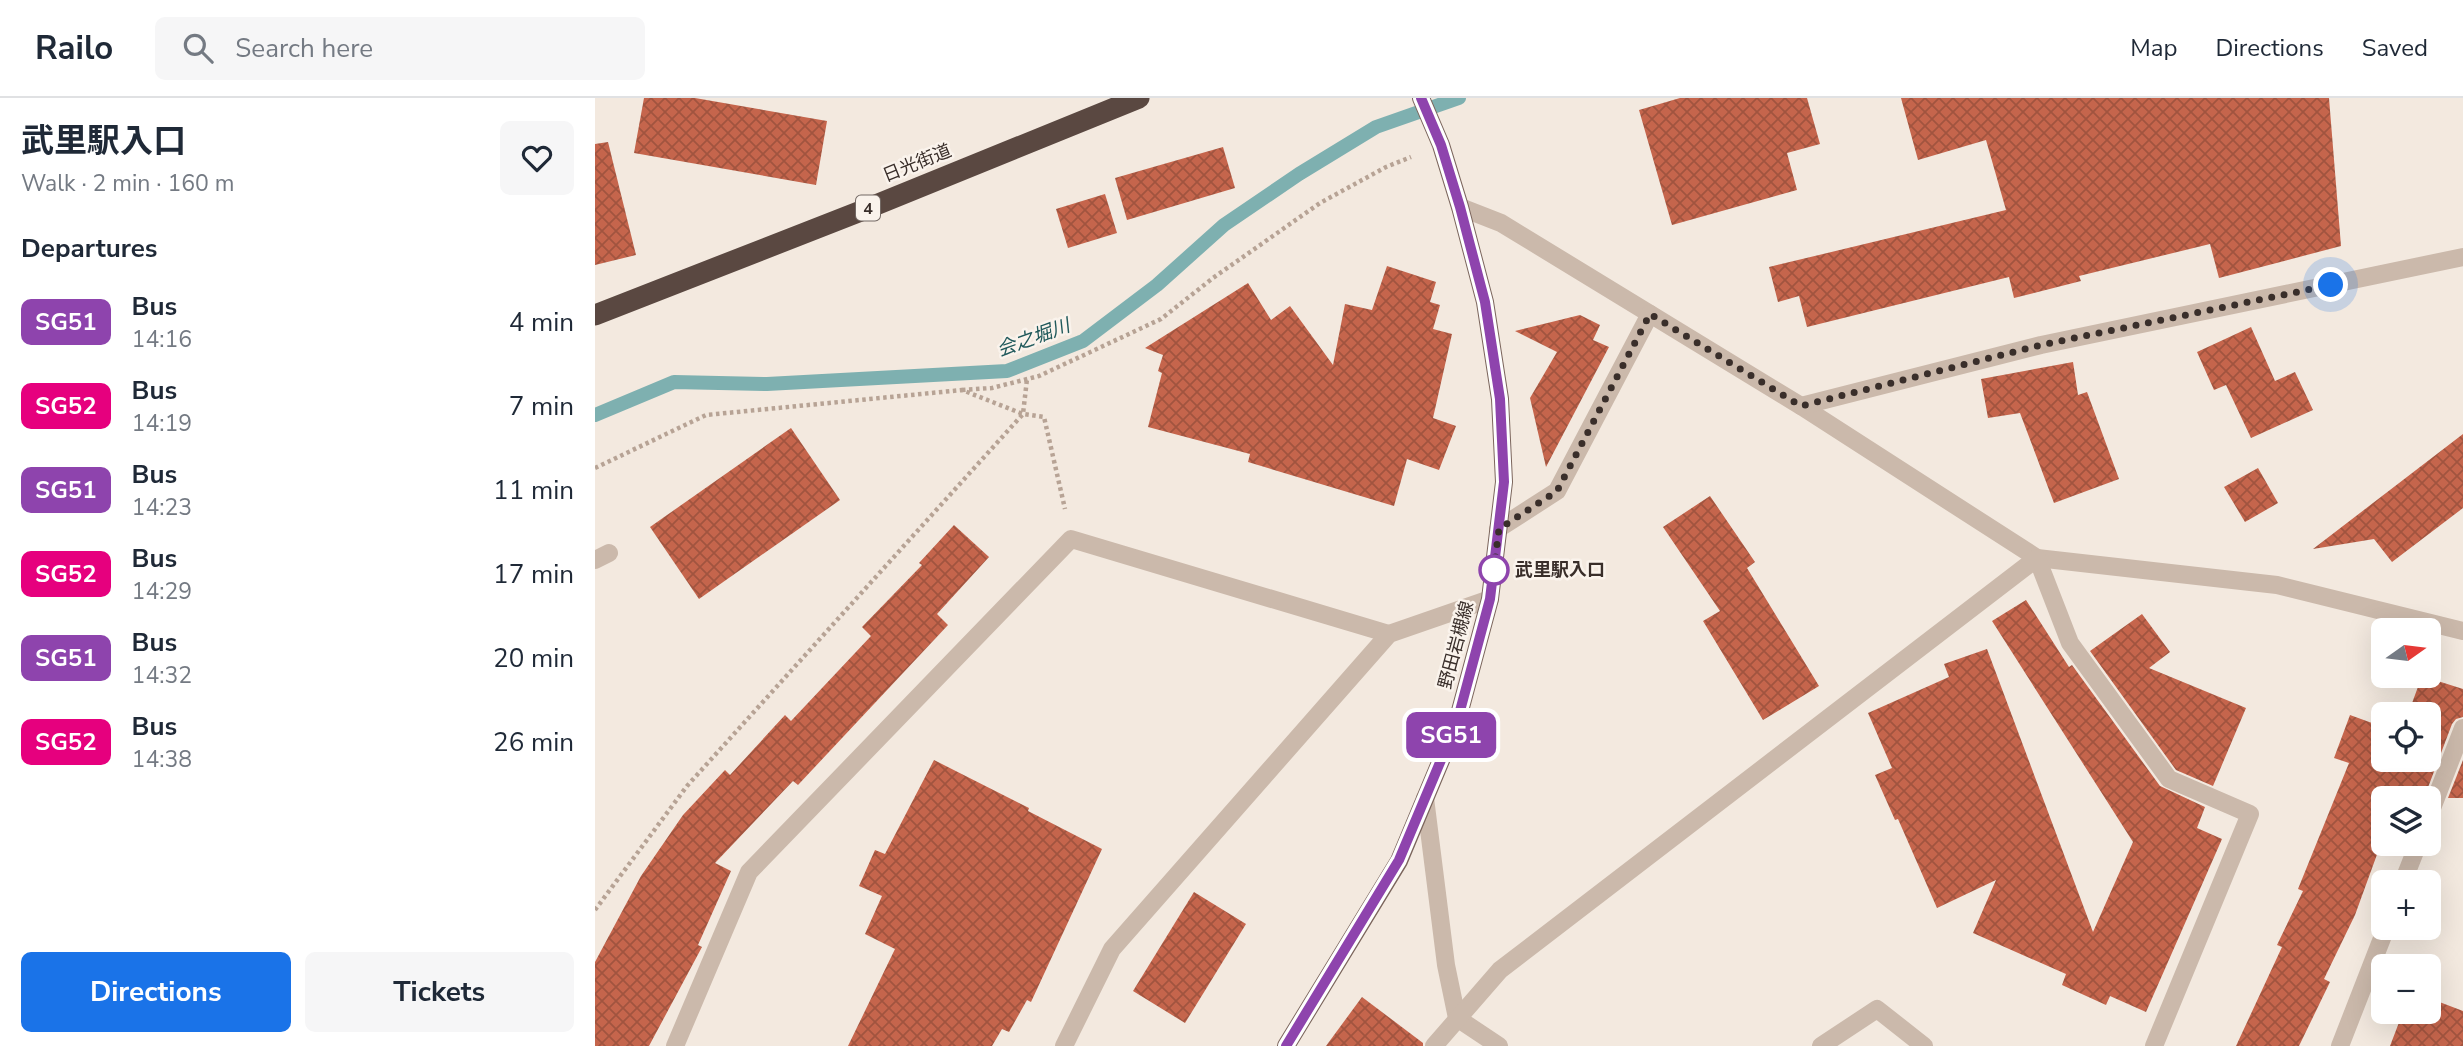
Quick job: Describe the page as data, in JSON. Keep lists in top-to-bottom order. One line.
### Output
{"streets":{"highway":["日光街道","4"],"main road":["野田岩槻線"]},"water":["会之堀川"],"places":["武里駅入口"],"lines":["bus line SG51"],"north":"right","page":{"header":"Railo","search":"Search here","nav":["Map","Directions","Saved"],"heading":[["武里駅入口","Walk · 2 min · 160 m"],"Departures"],"on_map":"SG51","list":[{"mark":"SG51","name":"Bus","note":"14:16","value":"4 min"},{"mark":"SG52","name":"Bus","note":"14:19","value":"7 min"},{"mark":"SG51","name":"Bus","note":"14:23","value":"11 min"},{"mark":"SG52","name":"Bus","note":"14:29","value":"17 min"},{"mark":"SG51","name":"Bus","note":"14:32","value":"20 min"},{"mark":"SG52","name":"Bus","note":"14:38","value":"26 min"}],"map_buttons":["+","−"],"buttons":["Directions","Tickets"]}}
